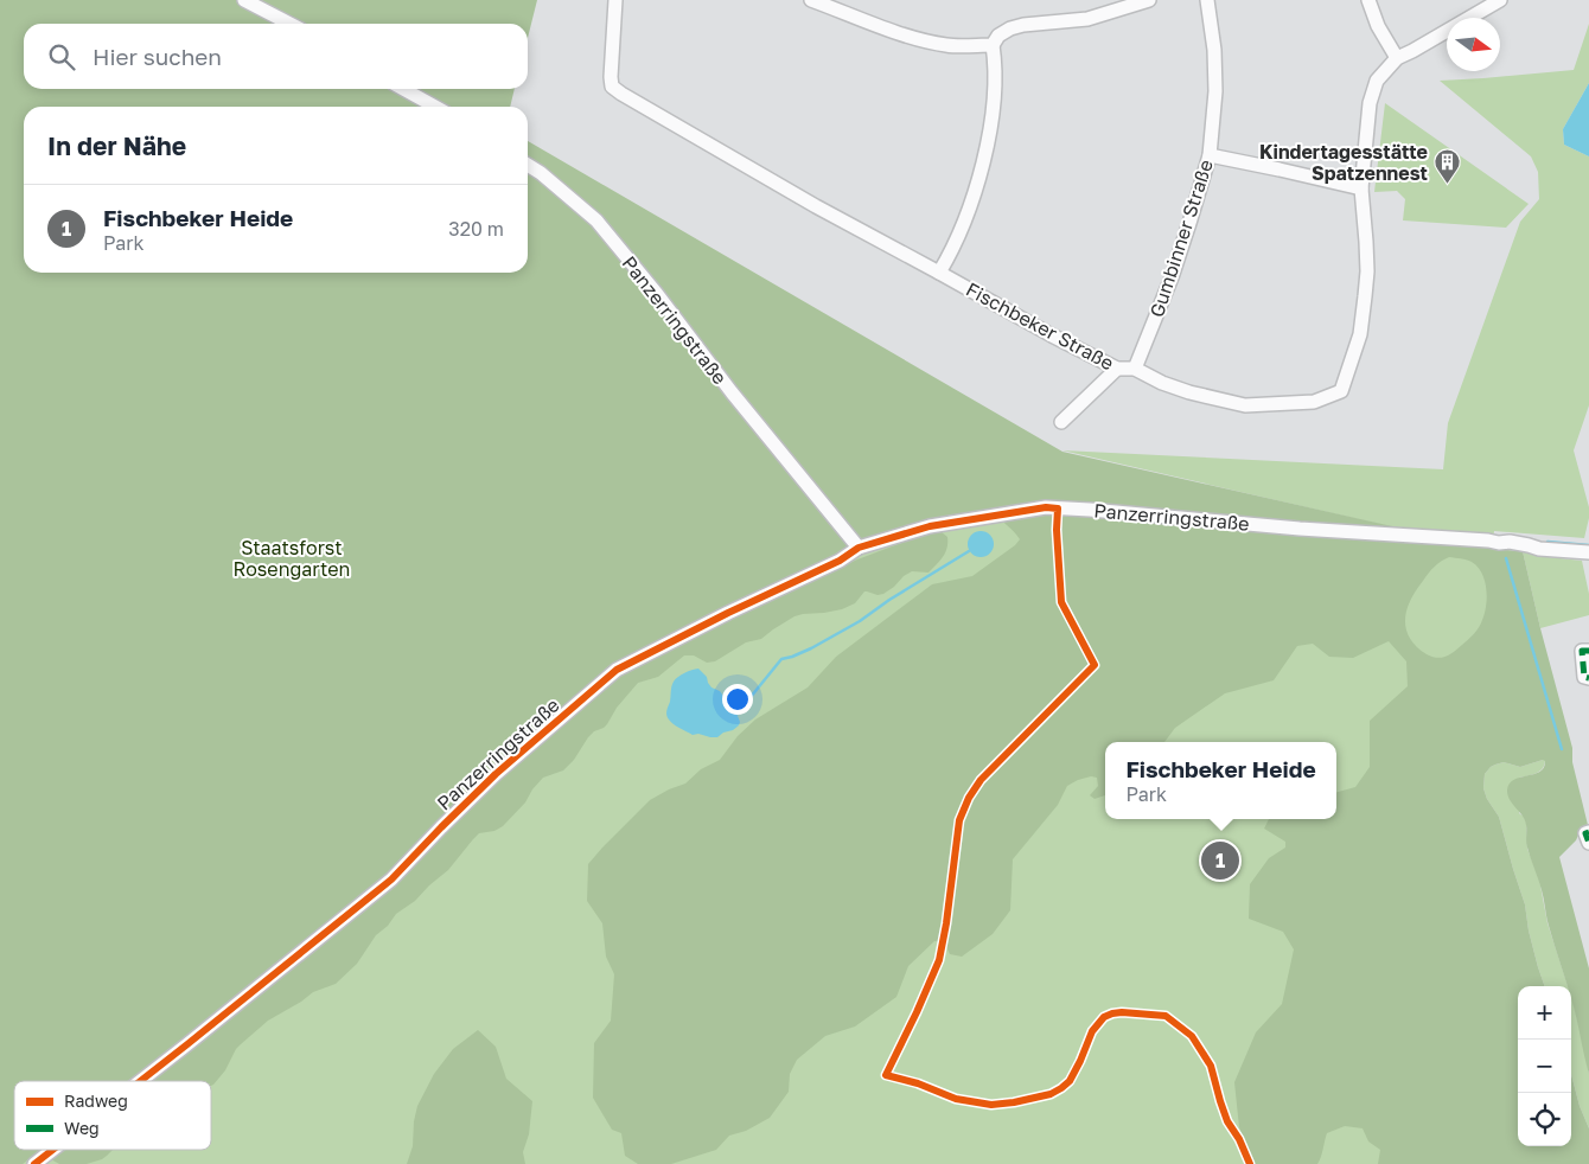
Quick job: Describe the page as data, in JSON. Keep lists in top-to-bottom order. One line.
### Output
{"streets":{"street":["Gumbinner Straße","Panzerringstraße","Fischbeker Straße"]},"crossings":[["Gumbinner Straße","Fischbeker Straße"]],"parks":["Staatsforst Rosengarten"],"places":{"building":["Kindertagesstätte Spatzennest"]},"legend":["Radweg","Weg"],"north":"right","page":{"search":"Hier suchen","heading":"In der Nähe","list":[{"mark":"1","name":"Fischbeker Heide","note":"Park","value":"320 m"}],"popup":["Fischbeker Heide","Park"],"pins":"1","map_buttons":["+","−"]}}
